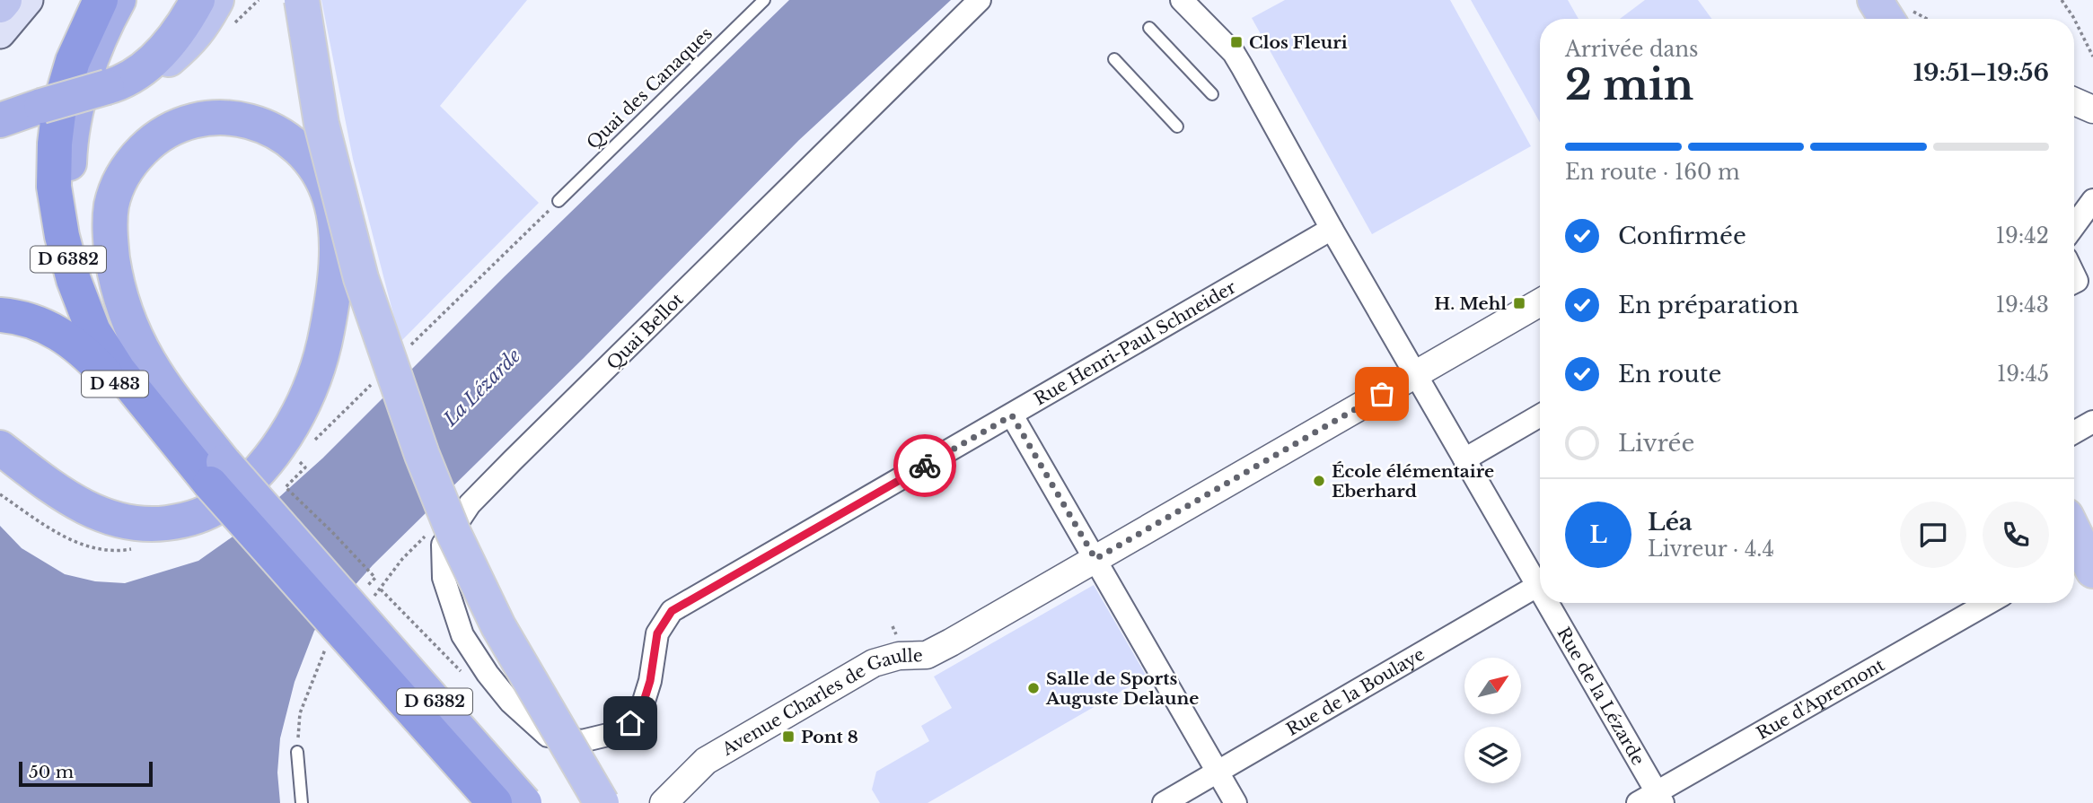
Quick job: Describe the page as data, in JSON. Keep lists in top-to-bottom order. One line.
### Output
{"streets":{"highway":["D 6382","D 483"],"street":["Quai Bellot","Rue Henri-Paul Schneider","Rue de la Boulaye","Rue de la Lézarde","Rue d'Apremont","Avenue Charles de Gaulle"],"lane":["Quai des Canaques"]},"crossings":[["D 6382","D 483"],["Quai Bellot","Rue Henri-Paul Schneider"],["Rue Henri-Paul Schneider","Rue de la Lézarde"],["Rue de la Lézarde","Rue d'Apremont"],["Rue de la Lézarde","Avenue Charles de Gaulle"]],"water":["La Lézarde"],"places":{"transit":["Clos Fleuri","H. Mehl","Pont 8"],"other":["École élémentaire Eberhard","Salle de Sports Auguste Delaune"]},"scale_bar":"50 m","north":"top right","page":{"heading":["2 min","Arrivée dans","19:51–19:56"],"panel":["Léa","Livreur · 4.4"],"bar":"En route · 160 m","list":[["Confirmée","19:42"],["En préparation","19:43"],["En route","19:45"],"Livrée"],"round":"L","scale":"50 m"}}
